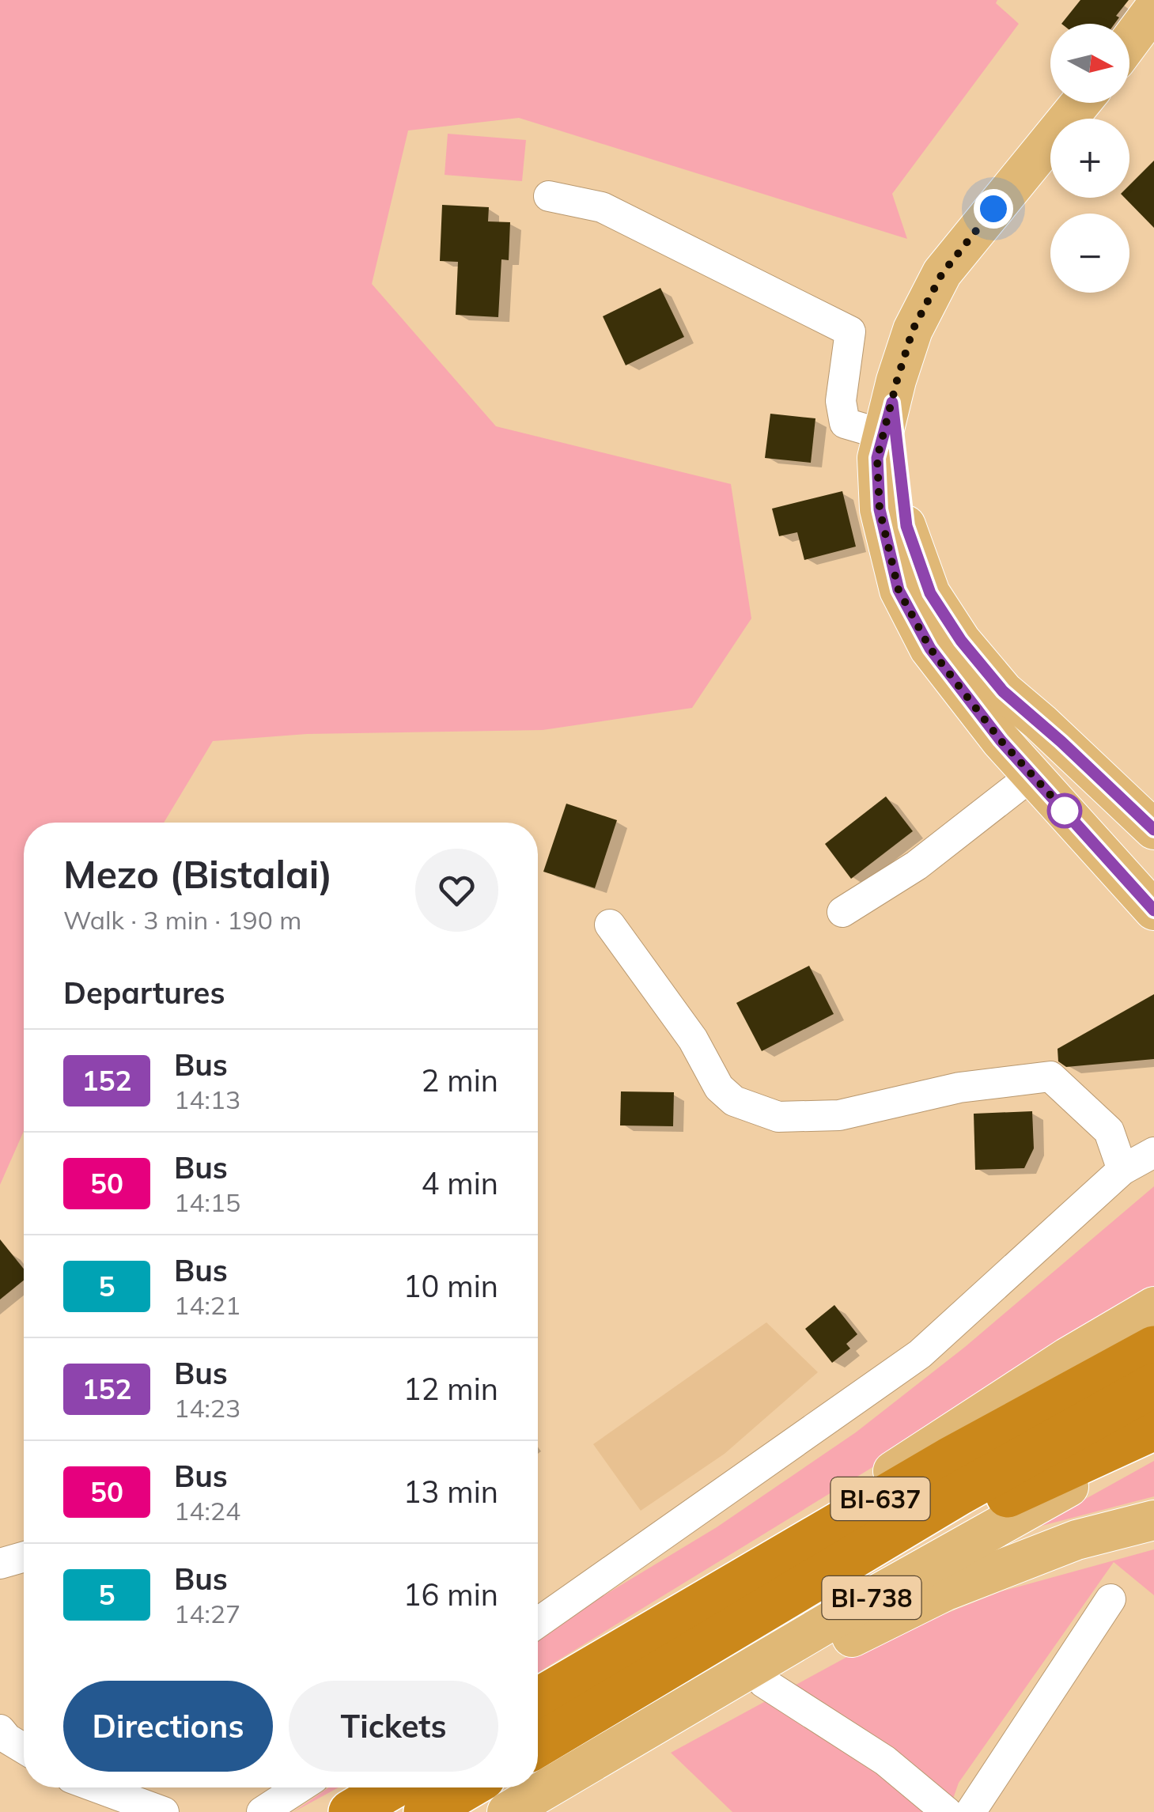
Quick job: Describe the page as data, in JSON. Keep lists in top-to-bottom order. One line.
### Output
{"streets":{"highway":["BI-637"],"main road":["BI-738"]},"lines":["bus line 152"],"north":"right","page":{"map_buttons":["+","−"],"heading":[["Mezo (Bistalai)","Walk · 3 min · 190 m"],"Departures"],"list":[{"mark":"152","name":"Bus","note":"14:13","value":"2 min"},{"mark":"50","name":"Bus","note":"14:15","value":"4 min"},{"mark":"5","name":"Bus","note":"14:21","value":"10 min"},{"mark":"152","name":"Bus","note":"14:23","value":"12 min"},{"mark":"50","name":"Bus","note":"14:24","value":"13 min"},{"mark":"5","name":"Bus","note":"14:27","value":"16 min"}],"buttons":["Directions","Tickets"]}}
